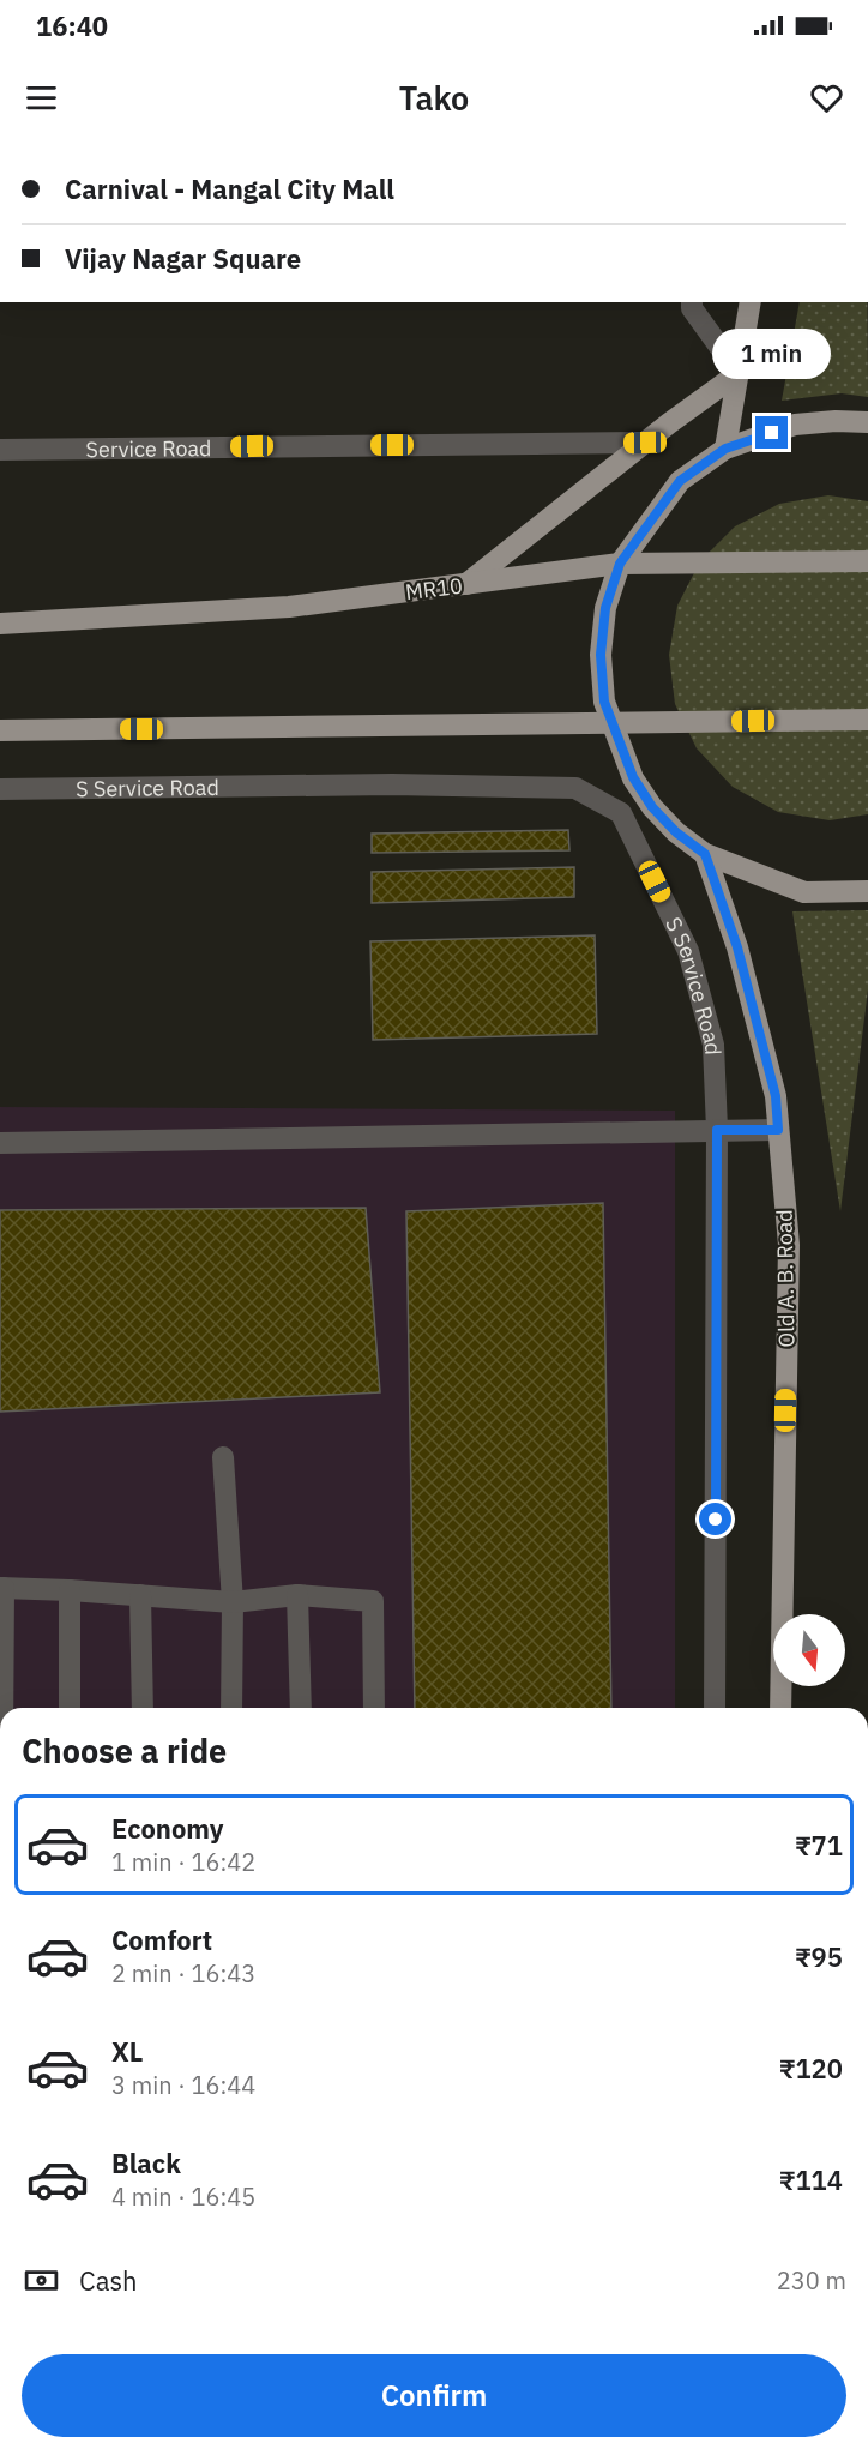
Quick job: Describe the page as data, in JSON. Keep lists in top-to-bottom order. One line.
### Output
{"streets":{"main road":["MR10","Old A. B. Road"],"street":["Service Road","S Service Road"]},"north":"bottom","page":{"status":"16:40","header":"Tako","banner":["Carnival - Mangal City Mall","Vijay Nagar Square"],"bubble":"1 min","heading":"Choose a ride","list":[{"name":"Economy","note":"1 min · 16:42","value":"₹71"},{"name":"Comfort","note":"2 min · 16:43","value":"₹95"},{"name":"XL","note":"3 min · 16:44","value":"₹120"},{"name":"Black","note":"4 min · 16:45","value":"₹114"}],"pay":["Cash","230 m"],"buttons":"Confirm"}}
